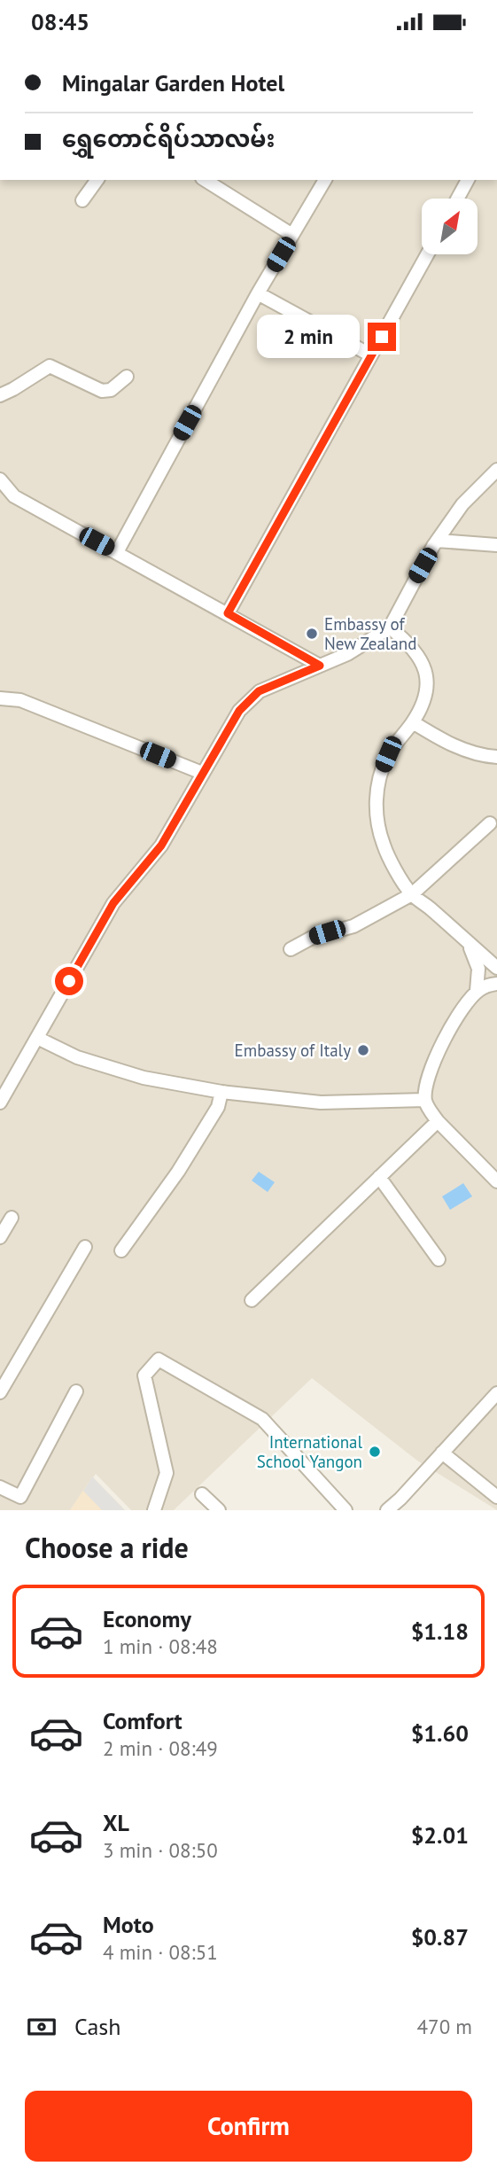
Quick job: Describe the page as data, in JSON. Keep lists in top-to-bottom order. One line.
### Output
{"places":["Embassy of New Zealand","Embassy of Italy","International School Yangon"],"north":"top right","page":{"status":"08:45","banner":["Mingalar Garden Hotel","ရွှေတောင်ရိပ်သာလမ်း"],"bubble":"2 min","heading":"Choose a ride","list":[{"name":"Economy","note":"1 min · 08:48","value":"$1.18"},{"name":"Comfort","note":"2 min · 08:49","value":"$1.60"},{"name":"XL","note":"3 min · 08:50","value":"$2.01"},{"name":"Moto","note":"4 min · 08:51","value":"$0.87"}],"pay":["Cash","470 m"],"buttons":"Confirm"}}
